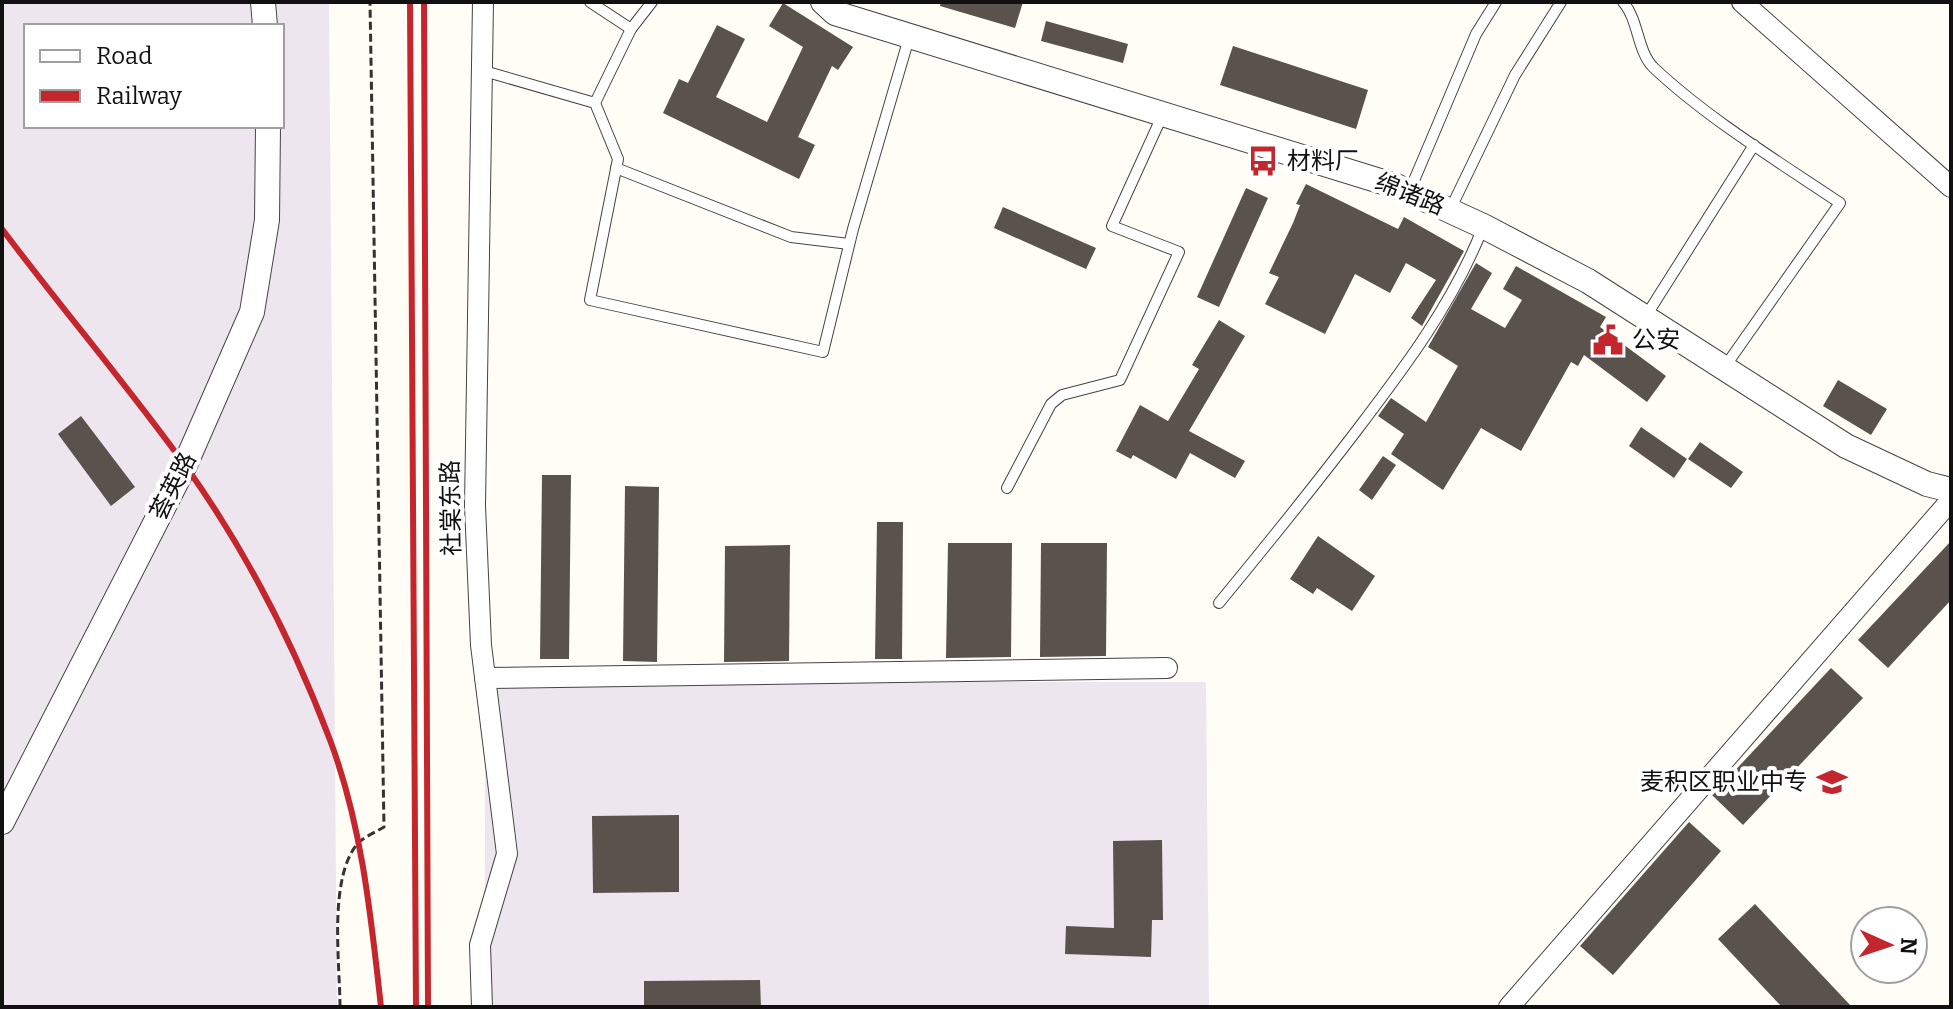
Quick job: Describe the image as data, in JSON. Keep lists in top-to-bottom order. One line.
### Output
{"streets":{"street":["绵诸路","荟英路","社棠东路"]},"places":{"bus stop":["材料厂"],"public building":["公安"],"school or university":["麦积区职业中专"]},"legend":["Road","Railway"],"north":"right"}
